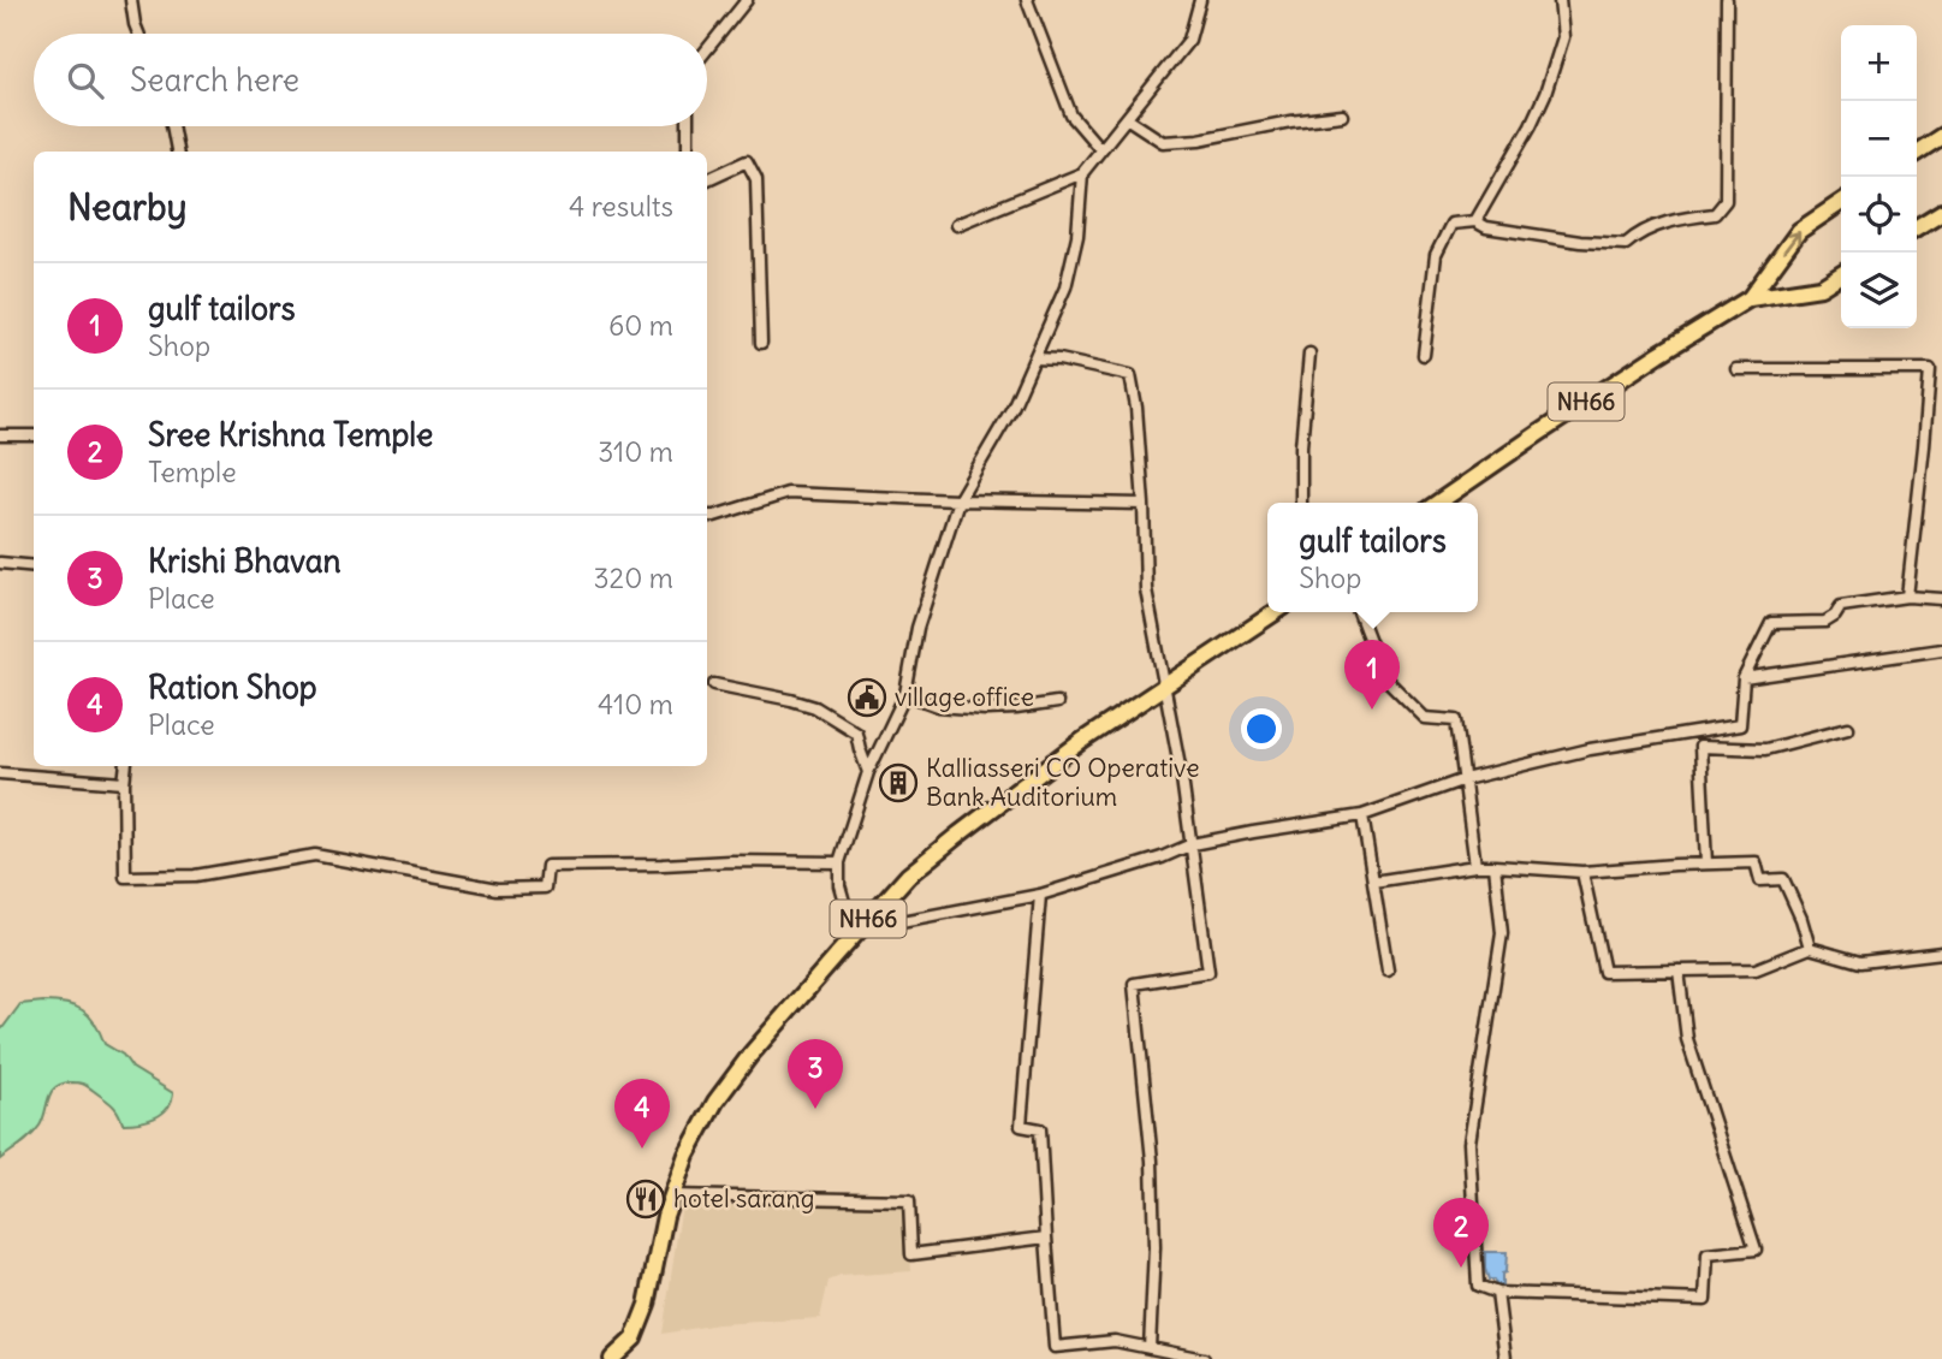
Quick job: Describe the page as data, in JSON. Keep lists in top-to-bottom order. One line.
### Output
{"streets":{"highway":["NH66"]},"places":{"public building":["village office"],"building":["Kalliasseri CO Operative Bank Auditorium"],"restaurant":["hotel sarang"]},"page":{"map_buttons":["+","−"],"search":"Search here","heading":["Nearby","4 results"],"list":[{"mark":"1","name":"gulf tailors","note":"Shop","value":"60 m"},{"mark":"2","name":"Sree Krishna Temple","note":"Temple","value":"310 m"},{"mark":"3","name":"Krishi Bhavan","note":"Place","value":"320 m"},{"mark":"4","name":"Ration Shop","note":"Place","value":"410 m"}],"popup":["gulf tailors","Shop"],"pins":["1","3","4","2"]}}
